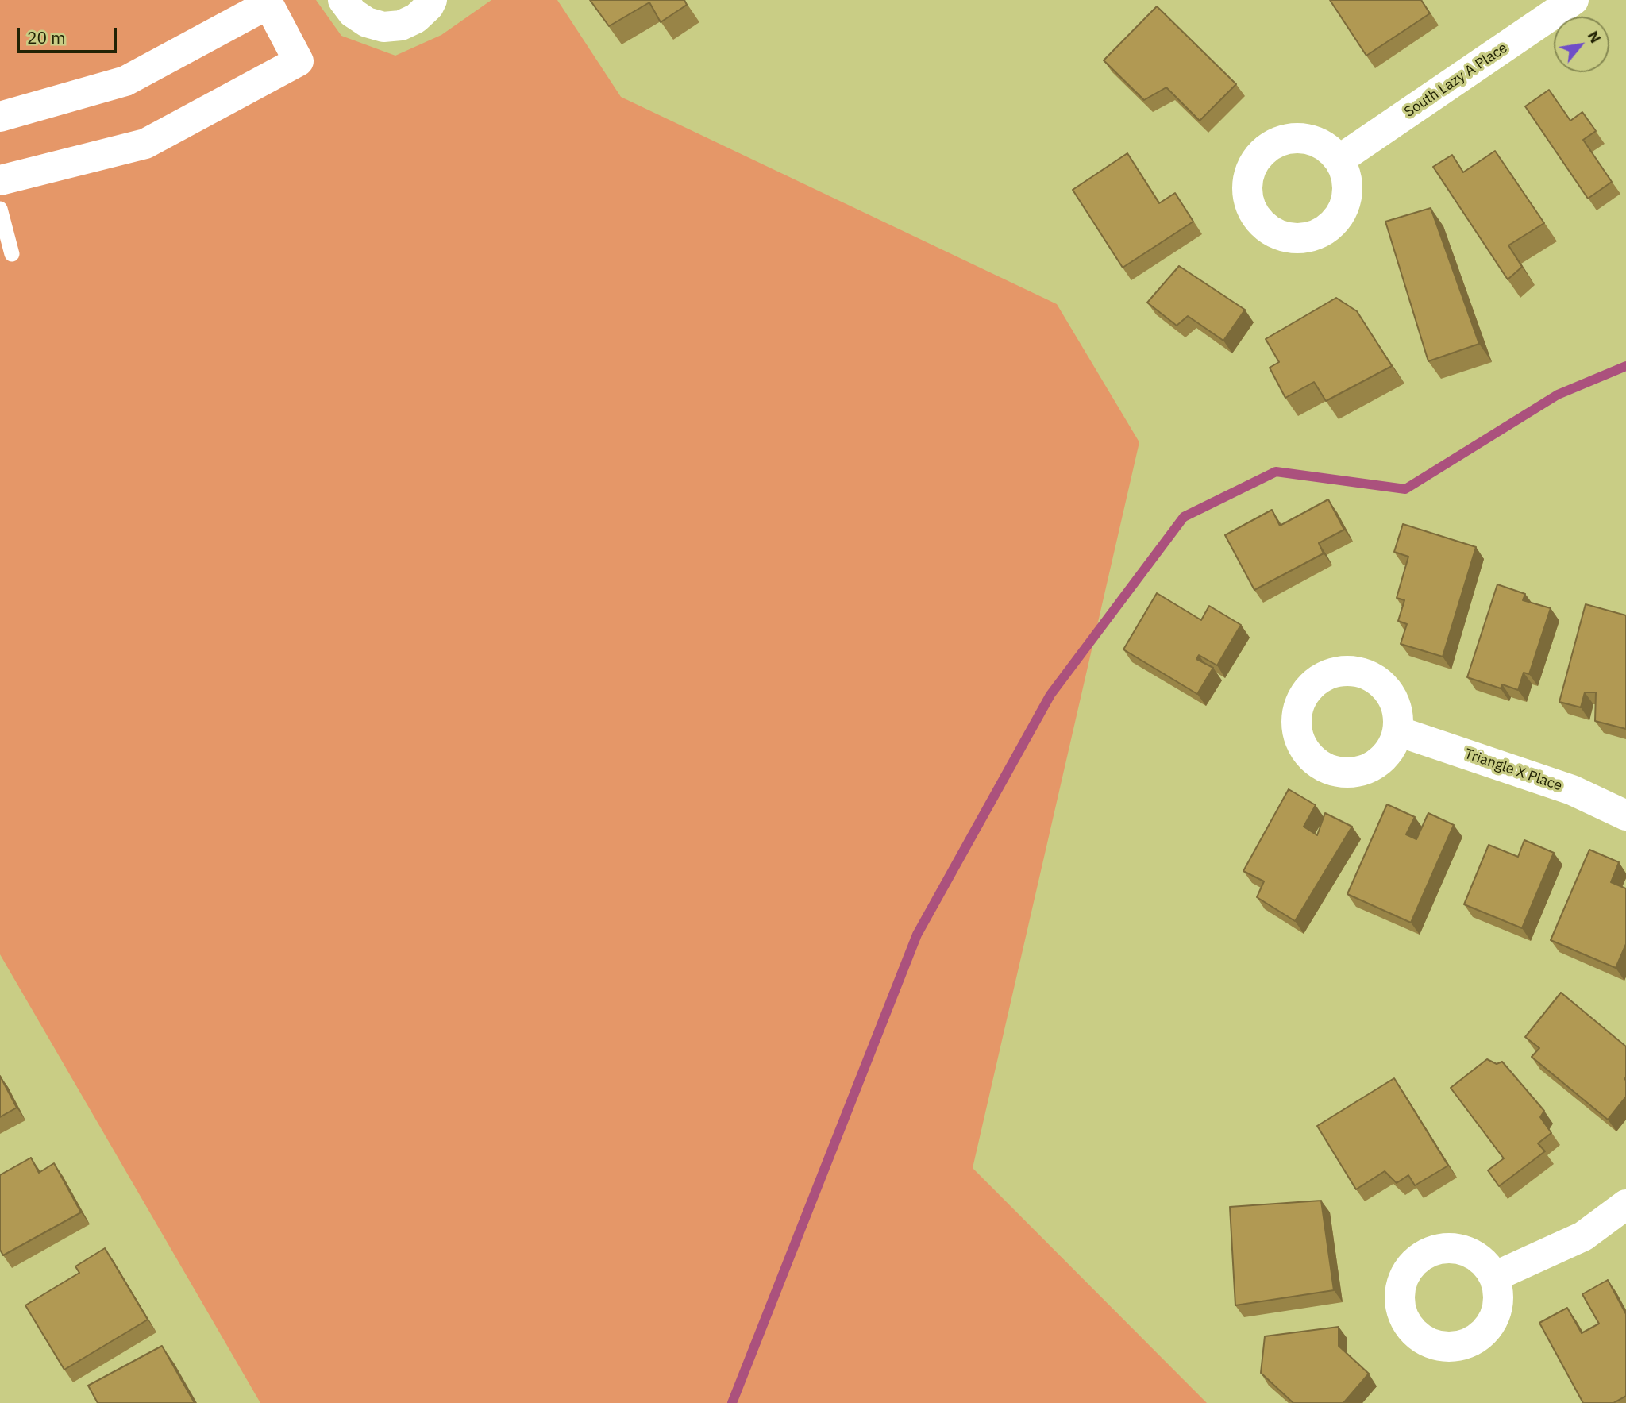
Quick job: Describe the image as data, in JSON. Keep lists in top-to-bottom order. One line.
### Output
{"streets":{"street":["South Lazy A Place","Triangle X Place"]},"scale_bar":"20 m","north":"top right"}
